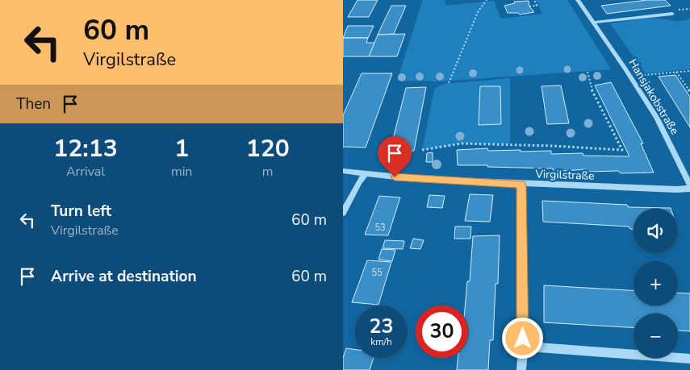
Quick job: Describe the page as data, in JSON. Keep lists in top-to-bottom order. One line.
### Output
{"streets":{"street":["Hansjakobstraße","Virgilstraße"]},"crossings":[["Hansjakobstraße","Virgilstraße"]],"house_numbers":["53","55"],"page":{"turn":["60 m","Virgilstraße"],"then":"Then","eta":["12:13","Arrival","1","min","120","m"],"list":[{"name":"Turn left","note":"Virgilstraße","value":"60 m"},{"name":"Arrive at destination","value":"60 m"}],"map_buttons":["+","−"],"speed":"23 km/h","limit":"30"}}
